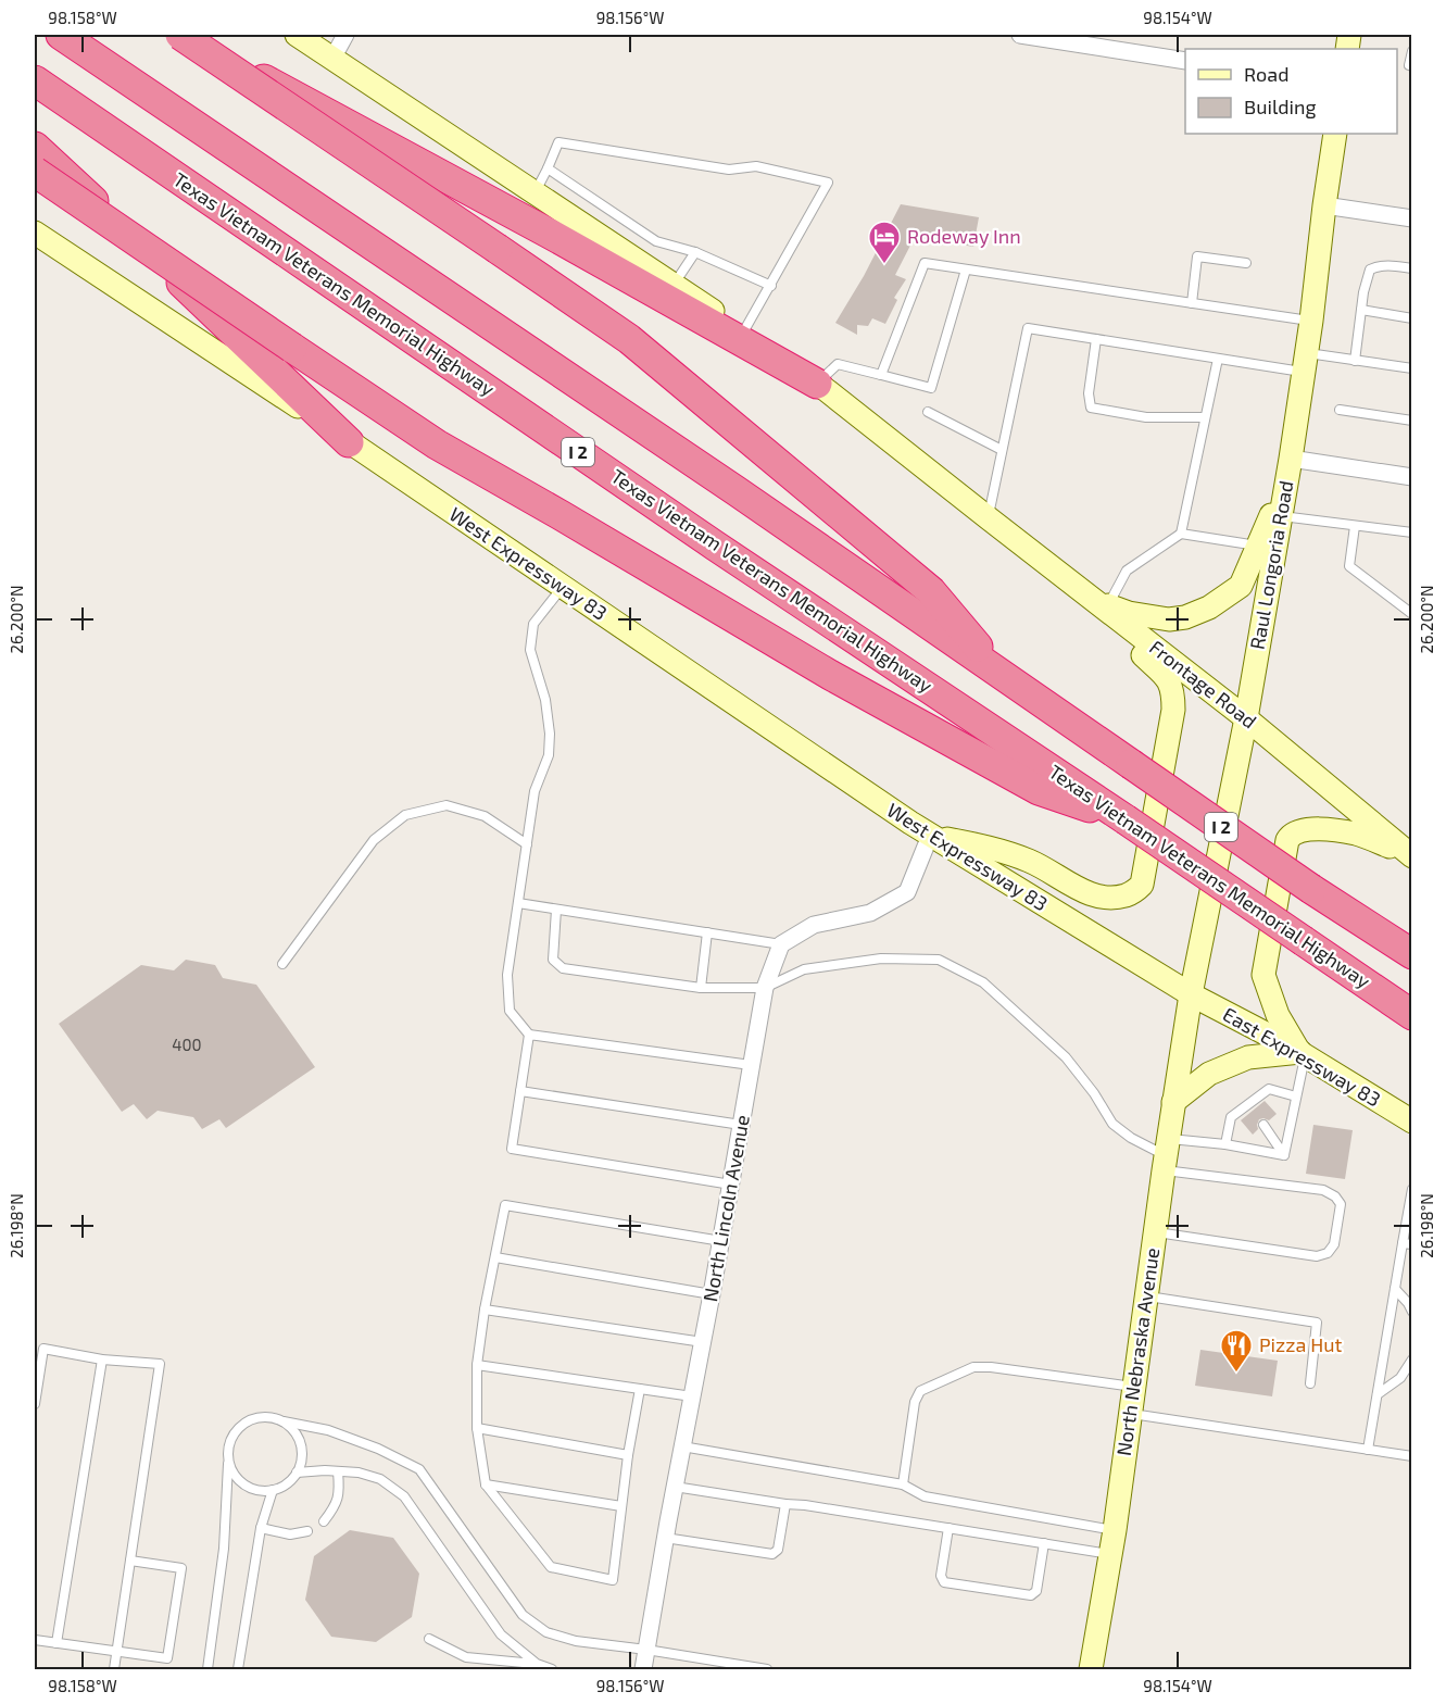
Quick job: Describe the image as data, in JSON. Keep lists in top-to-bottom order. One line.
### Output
{"streets":{"highway":["Texas Vietnam Veterans Memorial Highway","I 2"],"main road":["West Expressway 83","Raul Longoria Road","Frontage Road","East Expressway 83","North Nebraska Avenue"],"street":["North Lincoln Avenue"]},"crossings":[["West Expressway 83","Raul Longoria Road"],["West Expressway 83","East Expressway 83"],["West Expressway 83","North Nebraska Avenue"],["Raul Longoria Road","Frontage Road"],["Raul Longoria Road","East Expressway 83"],["Raul Longoria Road","North Nebraska Avenue"],["East Expressway 83","North Nebraska Avenue"]],"places":{"hotel":["Rodeway Inn"],"restaurant":["Pizza Hut"]},"house_numbers":["400"],"legend":["Road","Building"],"coordinates":["98.158°W","98.156°W","98.154°W","26.200°N","26.198°N"]}
